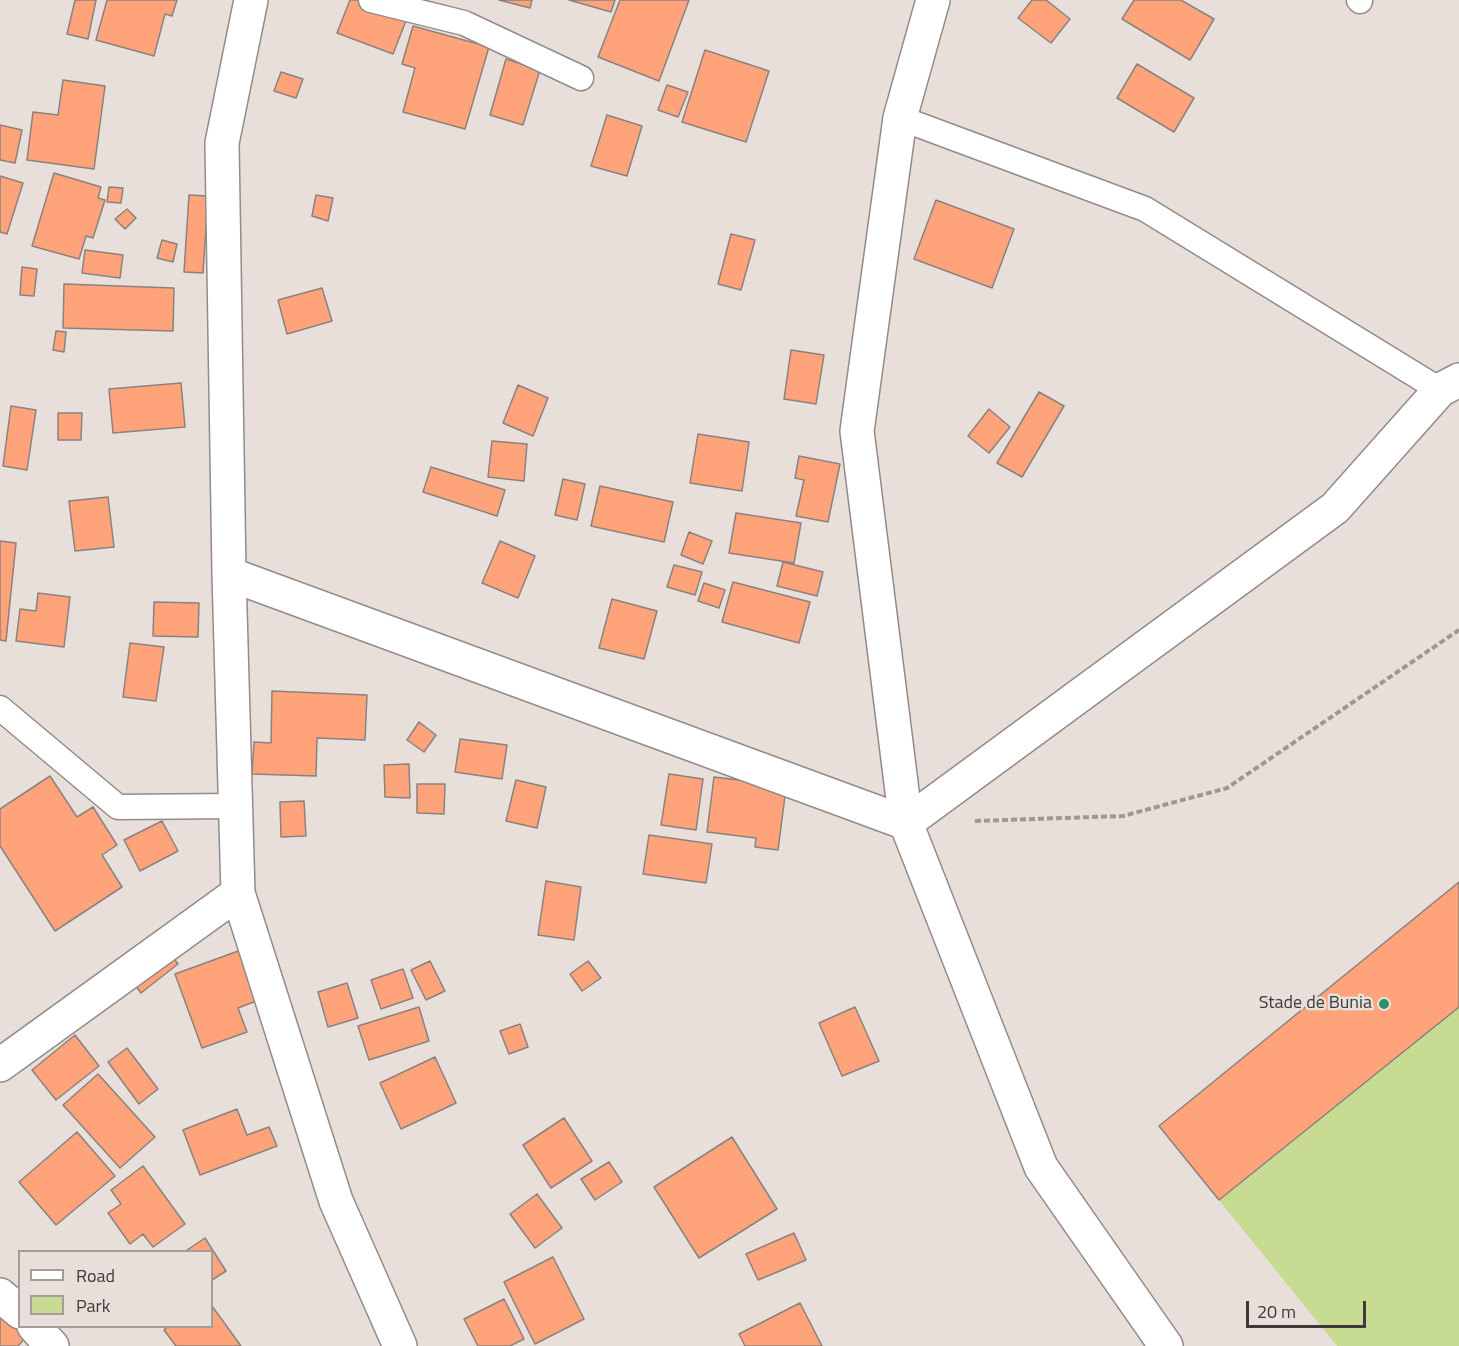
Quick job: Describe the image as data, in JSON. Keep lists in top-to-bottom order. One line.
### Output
{"places":["Stade de Bunia"],"legend":["Road","Park"],"scale_bar":"20 m"}
